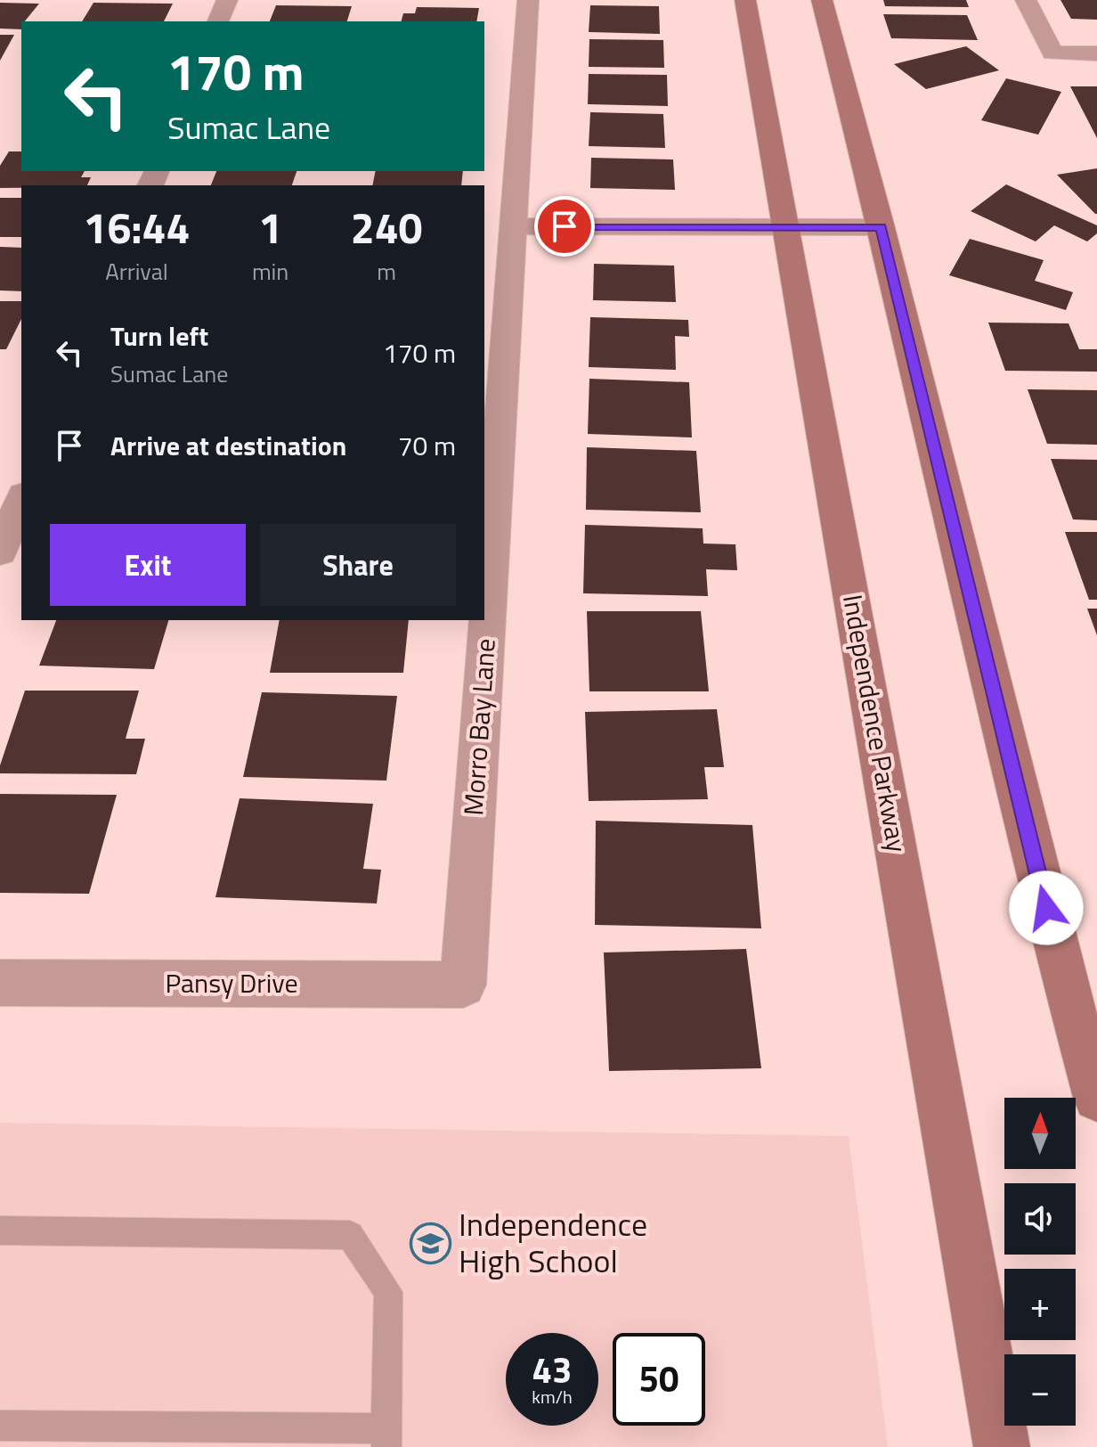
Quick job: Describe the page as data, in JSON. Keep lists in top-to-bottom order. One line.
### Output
{"streets":{"main road":["Independence Parkway"],"street":["Morro Bay Lane","Pansy Drive"]},"crossings":[["Morro Bay Lane","Pansy Drive"]],"places":{"school or university":["Independence High School"]},"north":"top","page":{"turn":["170 m","Sumac Lane"],"eta":["16:44","Arrival","1","min","240","m"],"list":[{"name":"Turn left","note":"Sumac Lane","value":"170 m"},{"name":"Arrive at destination","value":"70 m"}],"buttons":["Exit","Share"],"map_buttons":["+","−"],"speed":"43 km/h","limit":"50"}}
